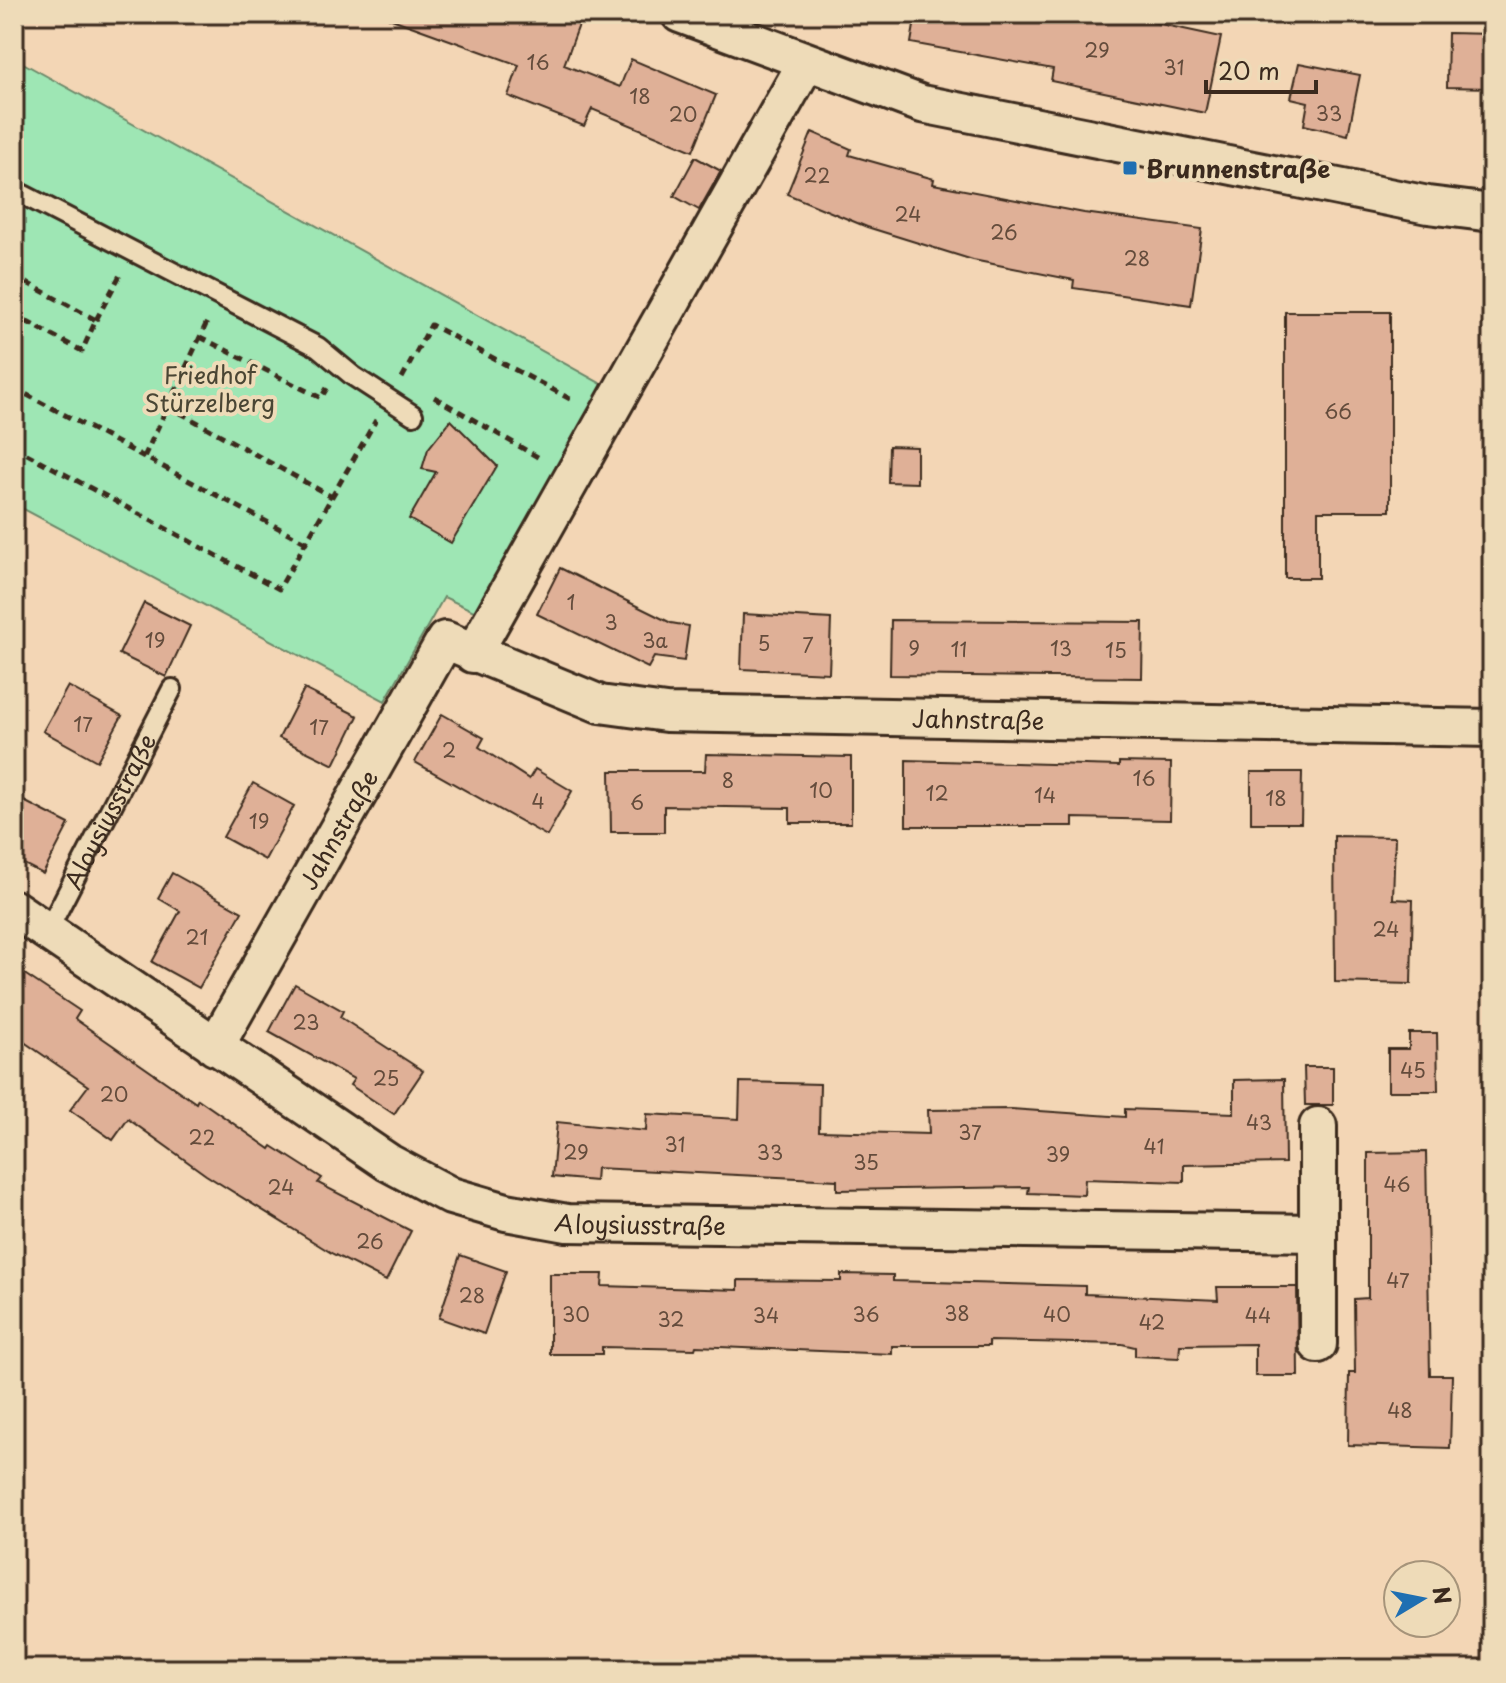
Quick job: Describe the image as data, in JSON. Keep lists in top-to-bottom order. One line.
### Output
{"streets":{"street":["Jahnstraße","Aloysiusstraße"]},"crossings":[["Jahnstraße","Aloysiusstraße"]],"parks":["Friedhof Stürzelberg"],"places":{"transit":["Brunnenstraße"]},"house_numbers":["29","16","31","18","33","20","22","24","26","28","66","1","3","19","3a","5","7","9","13","11","15","17","17","2","16","8","10","12","14","18","4","6","19","24","21","23","45","25","20","43","37","22","31","41","29","33","39","35","46","24","26","47","28","38","30","36","40","34","44","32","42","48"],"scale_bar":"20 m","north":"right"}
